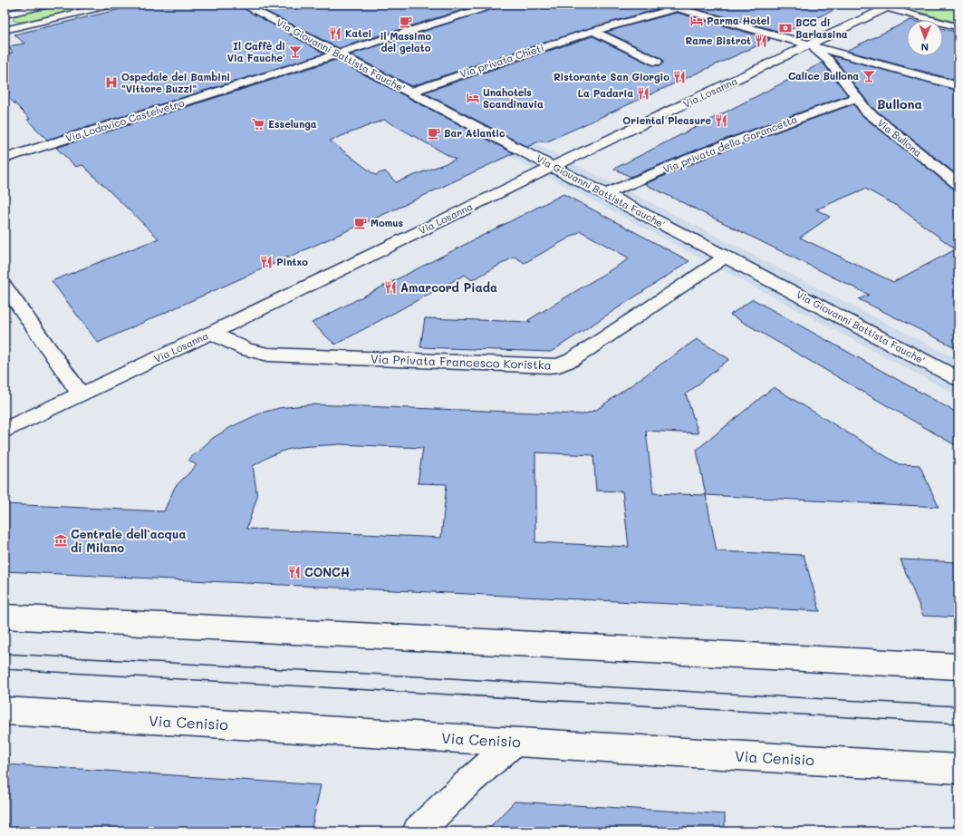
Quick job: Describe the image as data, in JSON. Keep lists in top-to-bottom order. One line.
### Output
{"streets":{"street":["Via Giovanni Battista Fauche'","Via privata Chieti","Via Losanna","Via Lodovico Castelvetro","Via Bullona","Via privata della Garancetta","Via Privata Francesco Koristka","Via Cenisio"]},"crossings":[["Via Giovanni Battista Fauche'","Via privata Chieti"],["Via Giovanni Battista Fauche'","Via Losanna"],["Via Giovanni Battista Fauche'","Via Lodovico Castelvetro"],["Via Giovanni Battista Fauche'","Via privata della Garancetta"],["Via Giovanni Battista Fauche'","Via Privata Francesco Koristka"],["Via Losanna","Via Bullona"],["Via Losanna","Via Privata Francesco Koristka"],["Via Bullona","Via privata della Garancetta"]],"districts":["Bullona"],"places":{"hotel":["Parma Hotel","Unahotels Scandinavia"],"cafe":["il Massimo del gelato","Bar Atlantic","Momus"],"bank":["BCC di Barlassina"],"restaurant":["Katei","Rame Bistrot","Ristorante San Giorgio","La Padaria","Oriental Pleasure","Pintxo","Amarcord Piada","CONCH"],"bar":["Il Caffè di Via Fauche'","Calice Bullona"],"hospital":["Ospedale dei Bambini \"Vittore Buzzi\""],"supermarket":["Esselunga"],"museum":["Centrale dell'acqua di Milano"]},"north":"bottom"}
